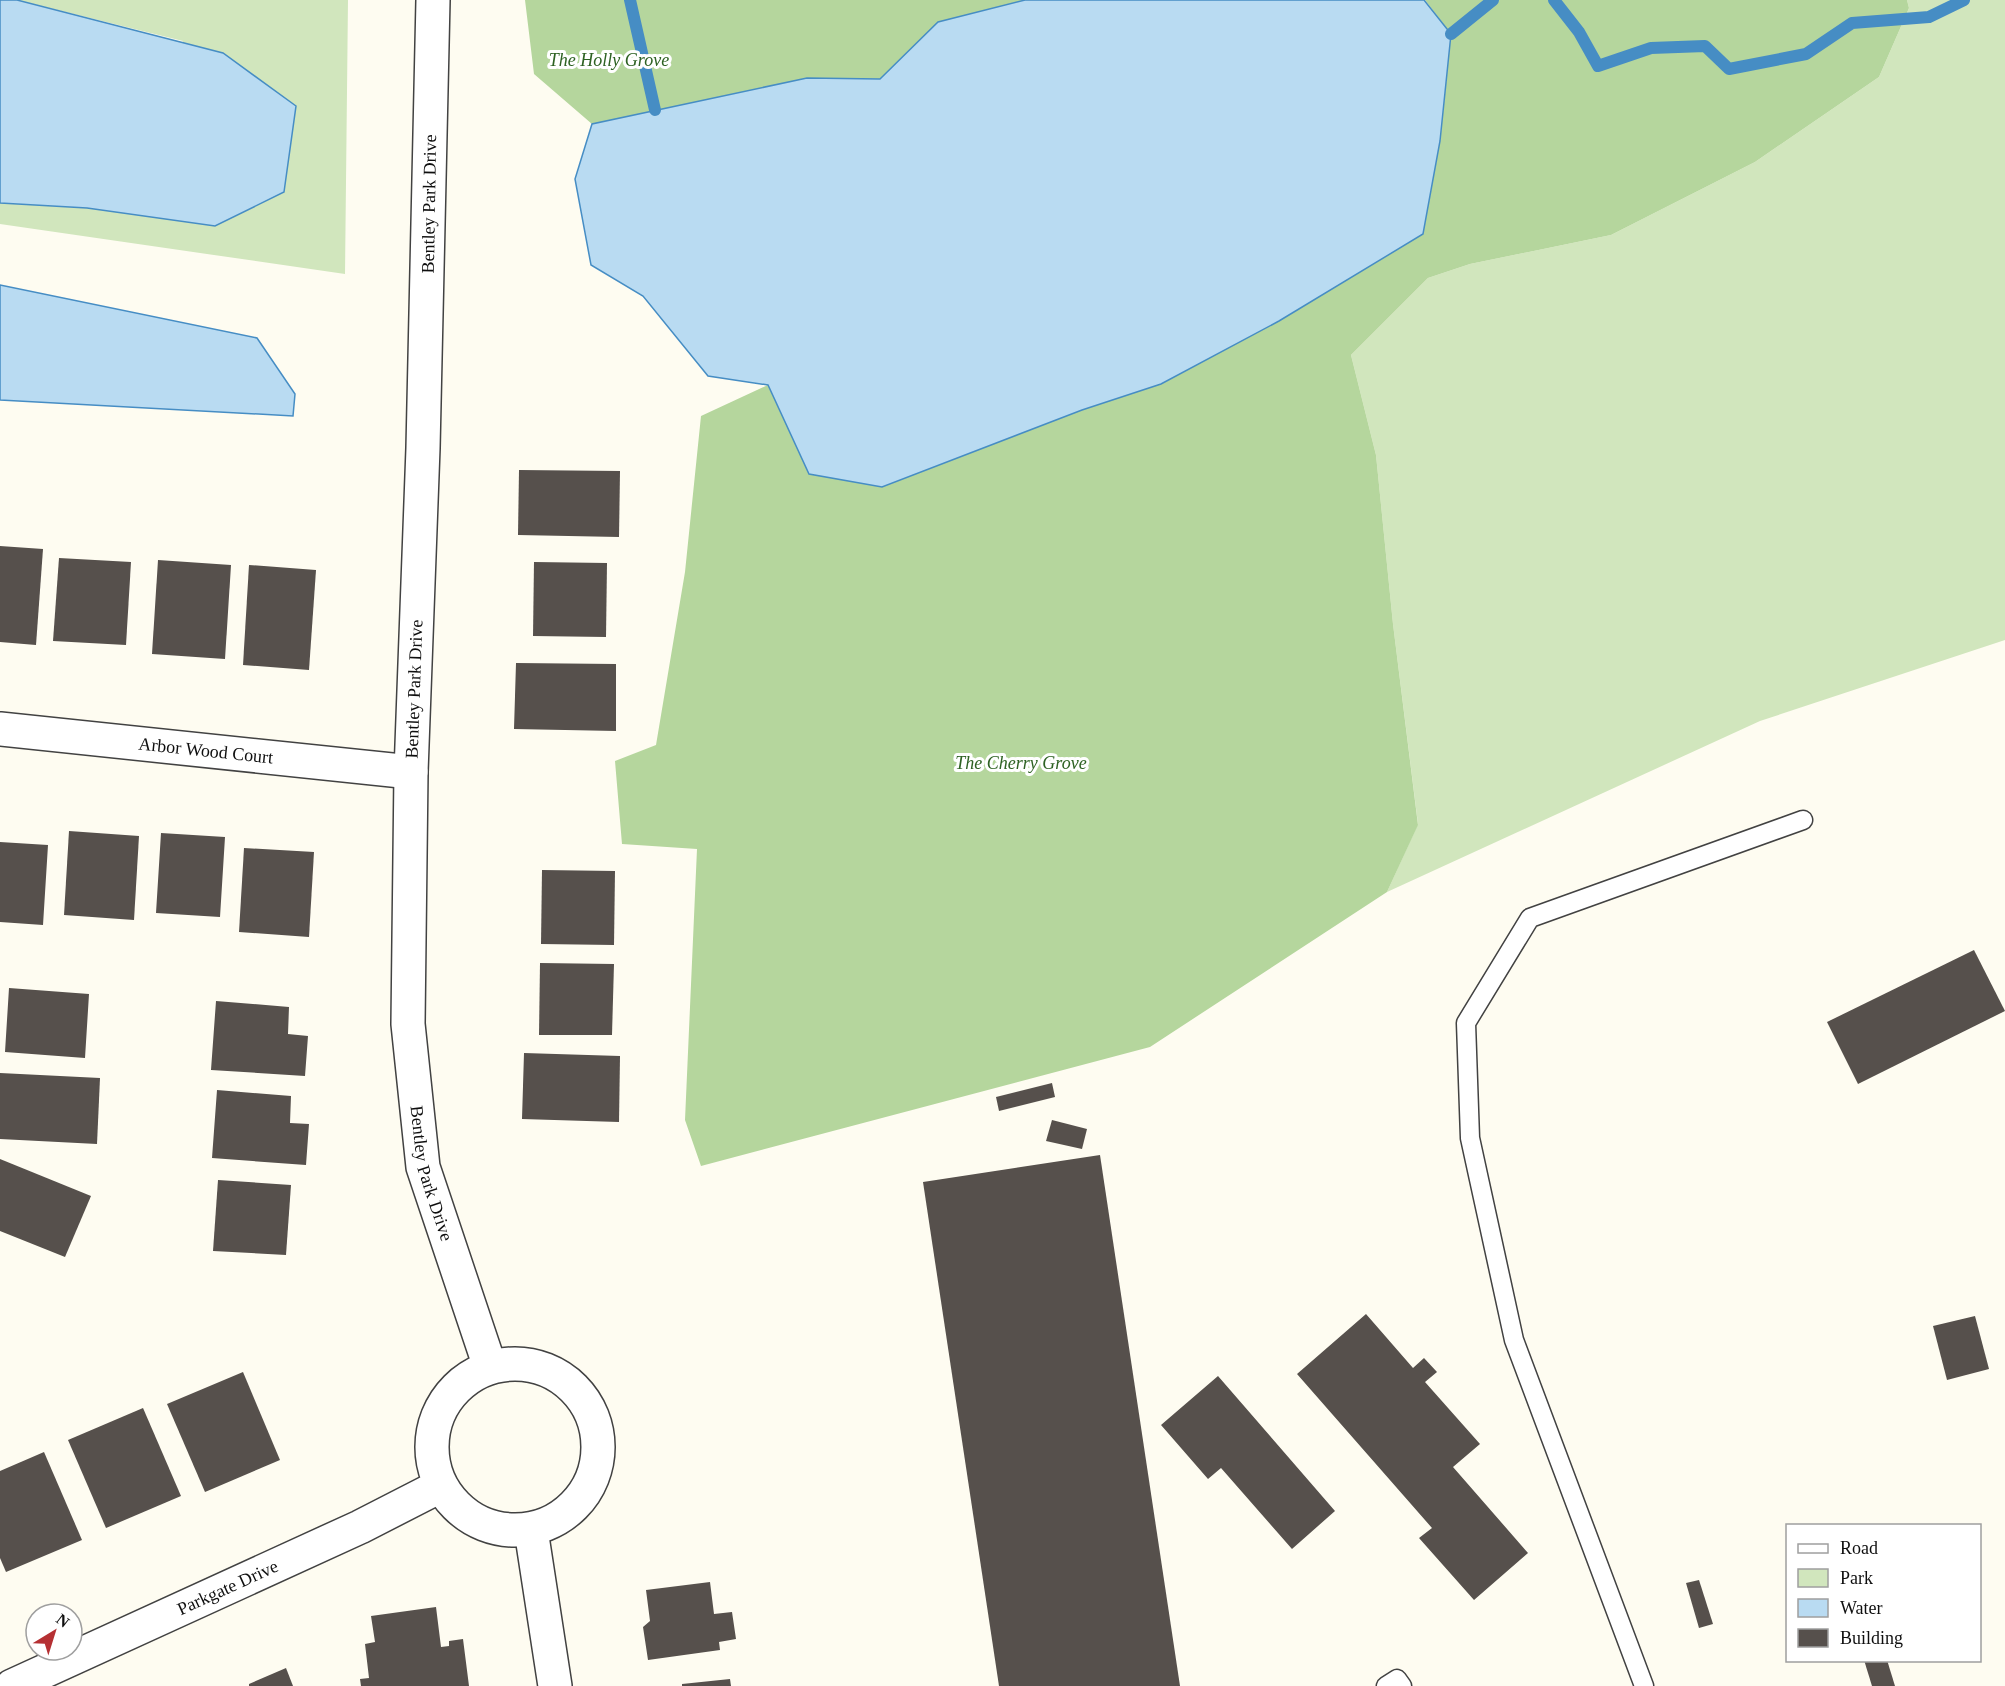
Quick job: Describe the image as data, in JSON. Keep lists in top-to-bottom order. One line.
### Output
{"streets":{"street":["Bentley Park Drive","Arbor Wood Court","Parkgate Drive"]},"crossings":[["Bentley Park Drive","Arbor Wood Court"],["Bentley Park Drive","Parkgate Drive"]],"parks":["The Holly Grove","The Cherry Grove"],"legend":["Road","Park","Water","Building"],"north":"top right"}
